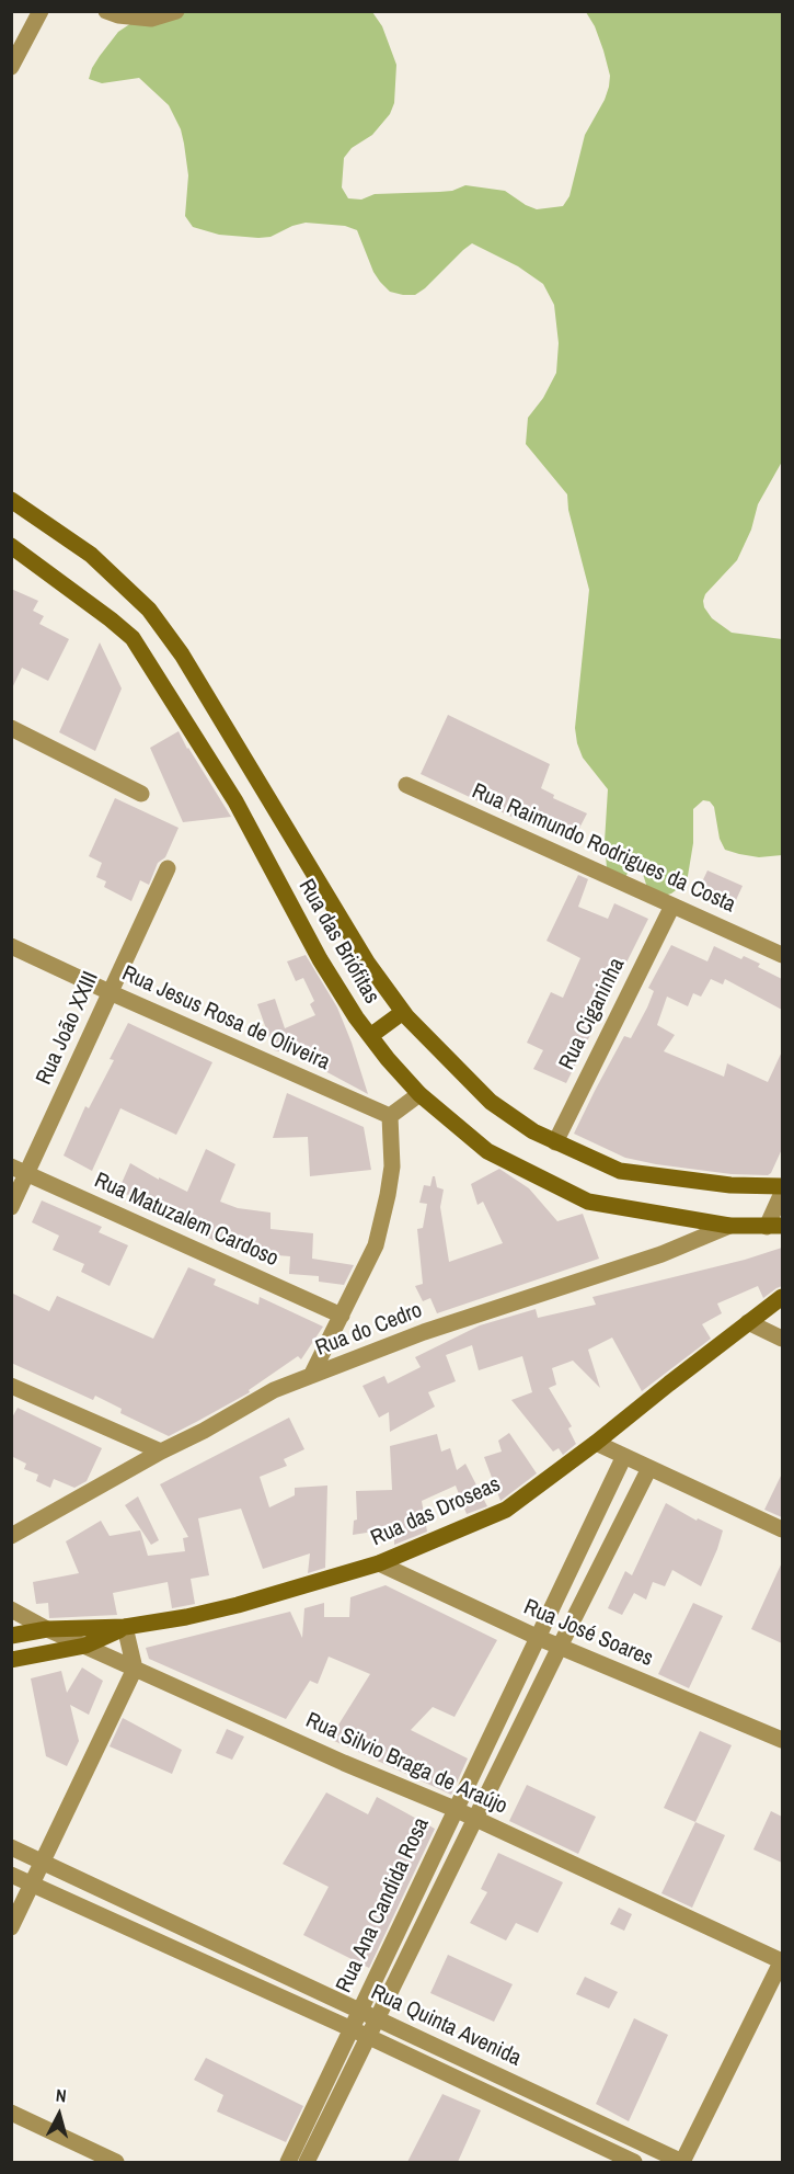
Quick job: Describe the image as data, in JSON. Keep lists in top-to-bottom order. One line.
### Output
{"streets":{"street":["Rua Raimundo Rodrigues da Costa","Rua das Briófitas","Rua Ciganinha","Rua Jesus Rosa de Oliveira","Rua João XXIII","Rua Matuzalem Cardoso","Rua do Cedro","Rua das Droseas","Rua José Soares","Rua Silvio Braga de Araújo","Rua Ana Candida Rosa","Rua Quinta Avenida"]},"crossings":[["Rua Raimundo Rodrigues da Costa","Rua Ciganinha"],["Rua das Briófitas","Rua Ciganinha"],["Rua das Briófitas","Rua do Cedro"],["Rua Jesus Rosa de Oliveira","Rua João XXIII"],["Rua João XXIII","Rua Matuzalem Cardoso"],["Rua das Droseas","Rua José Soares"],["Rua José Soares","Rua Ana Candida Rosa"],["Rua Silvio Braga de Araújo","Rua Ana Candida Rosa"],["Rua Ana Candida Rosa","Rua Quinta Avenida"]],"north":"top"}
